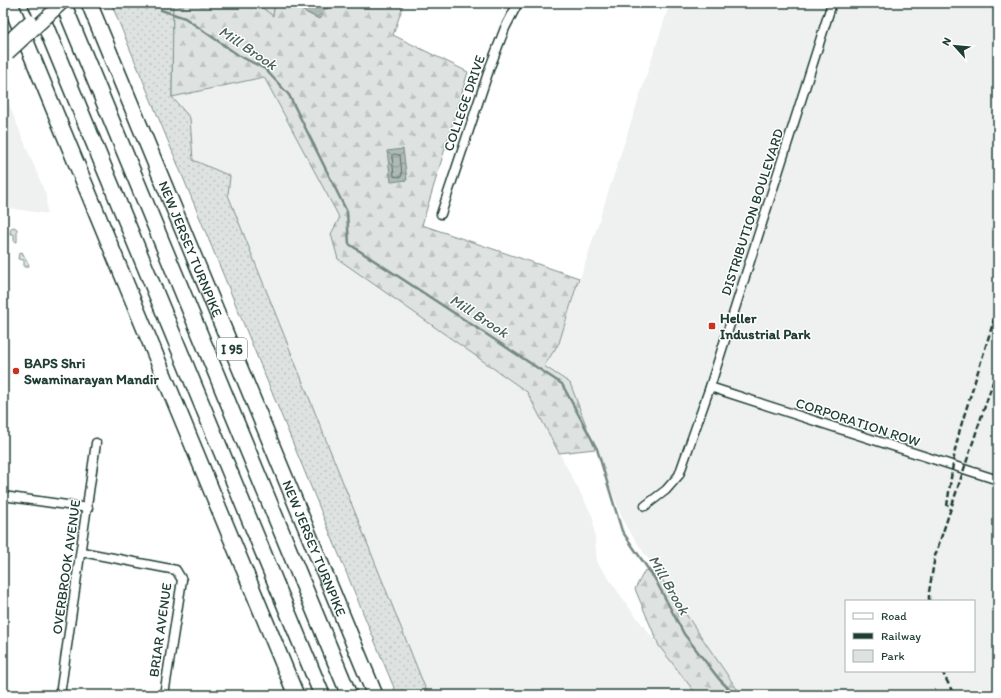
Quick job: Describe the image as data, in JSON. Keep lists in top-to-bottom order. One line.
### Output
{"streets":{"highway":["NEW JERSEY TURNPIKE","I 95"],"street":["COLLEGE DRIVE","DISTRIBUTION BOULEVARD","CORPORATION ROW","OVERBROOK AVENUE","BRIAR AVENUE"]},"crossings":[["DISTRIBUTION BOULEVARD","CORPORATION ROW"],["OVERBROOK AVENUE","BRIAR AVENUE"]],"water":["Mill Brook"],"places":{"transit":["Heller Industrial Park"],"other":["BAPS Shri Swaminarayan Mandir"]},"legend":["Road","Railway","Park"],"north":"top left"}
